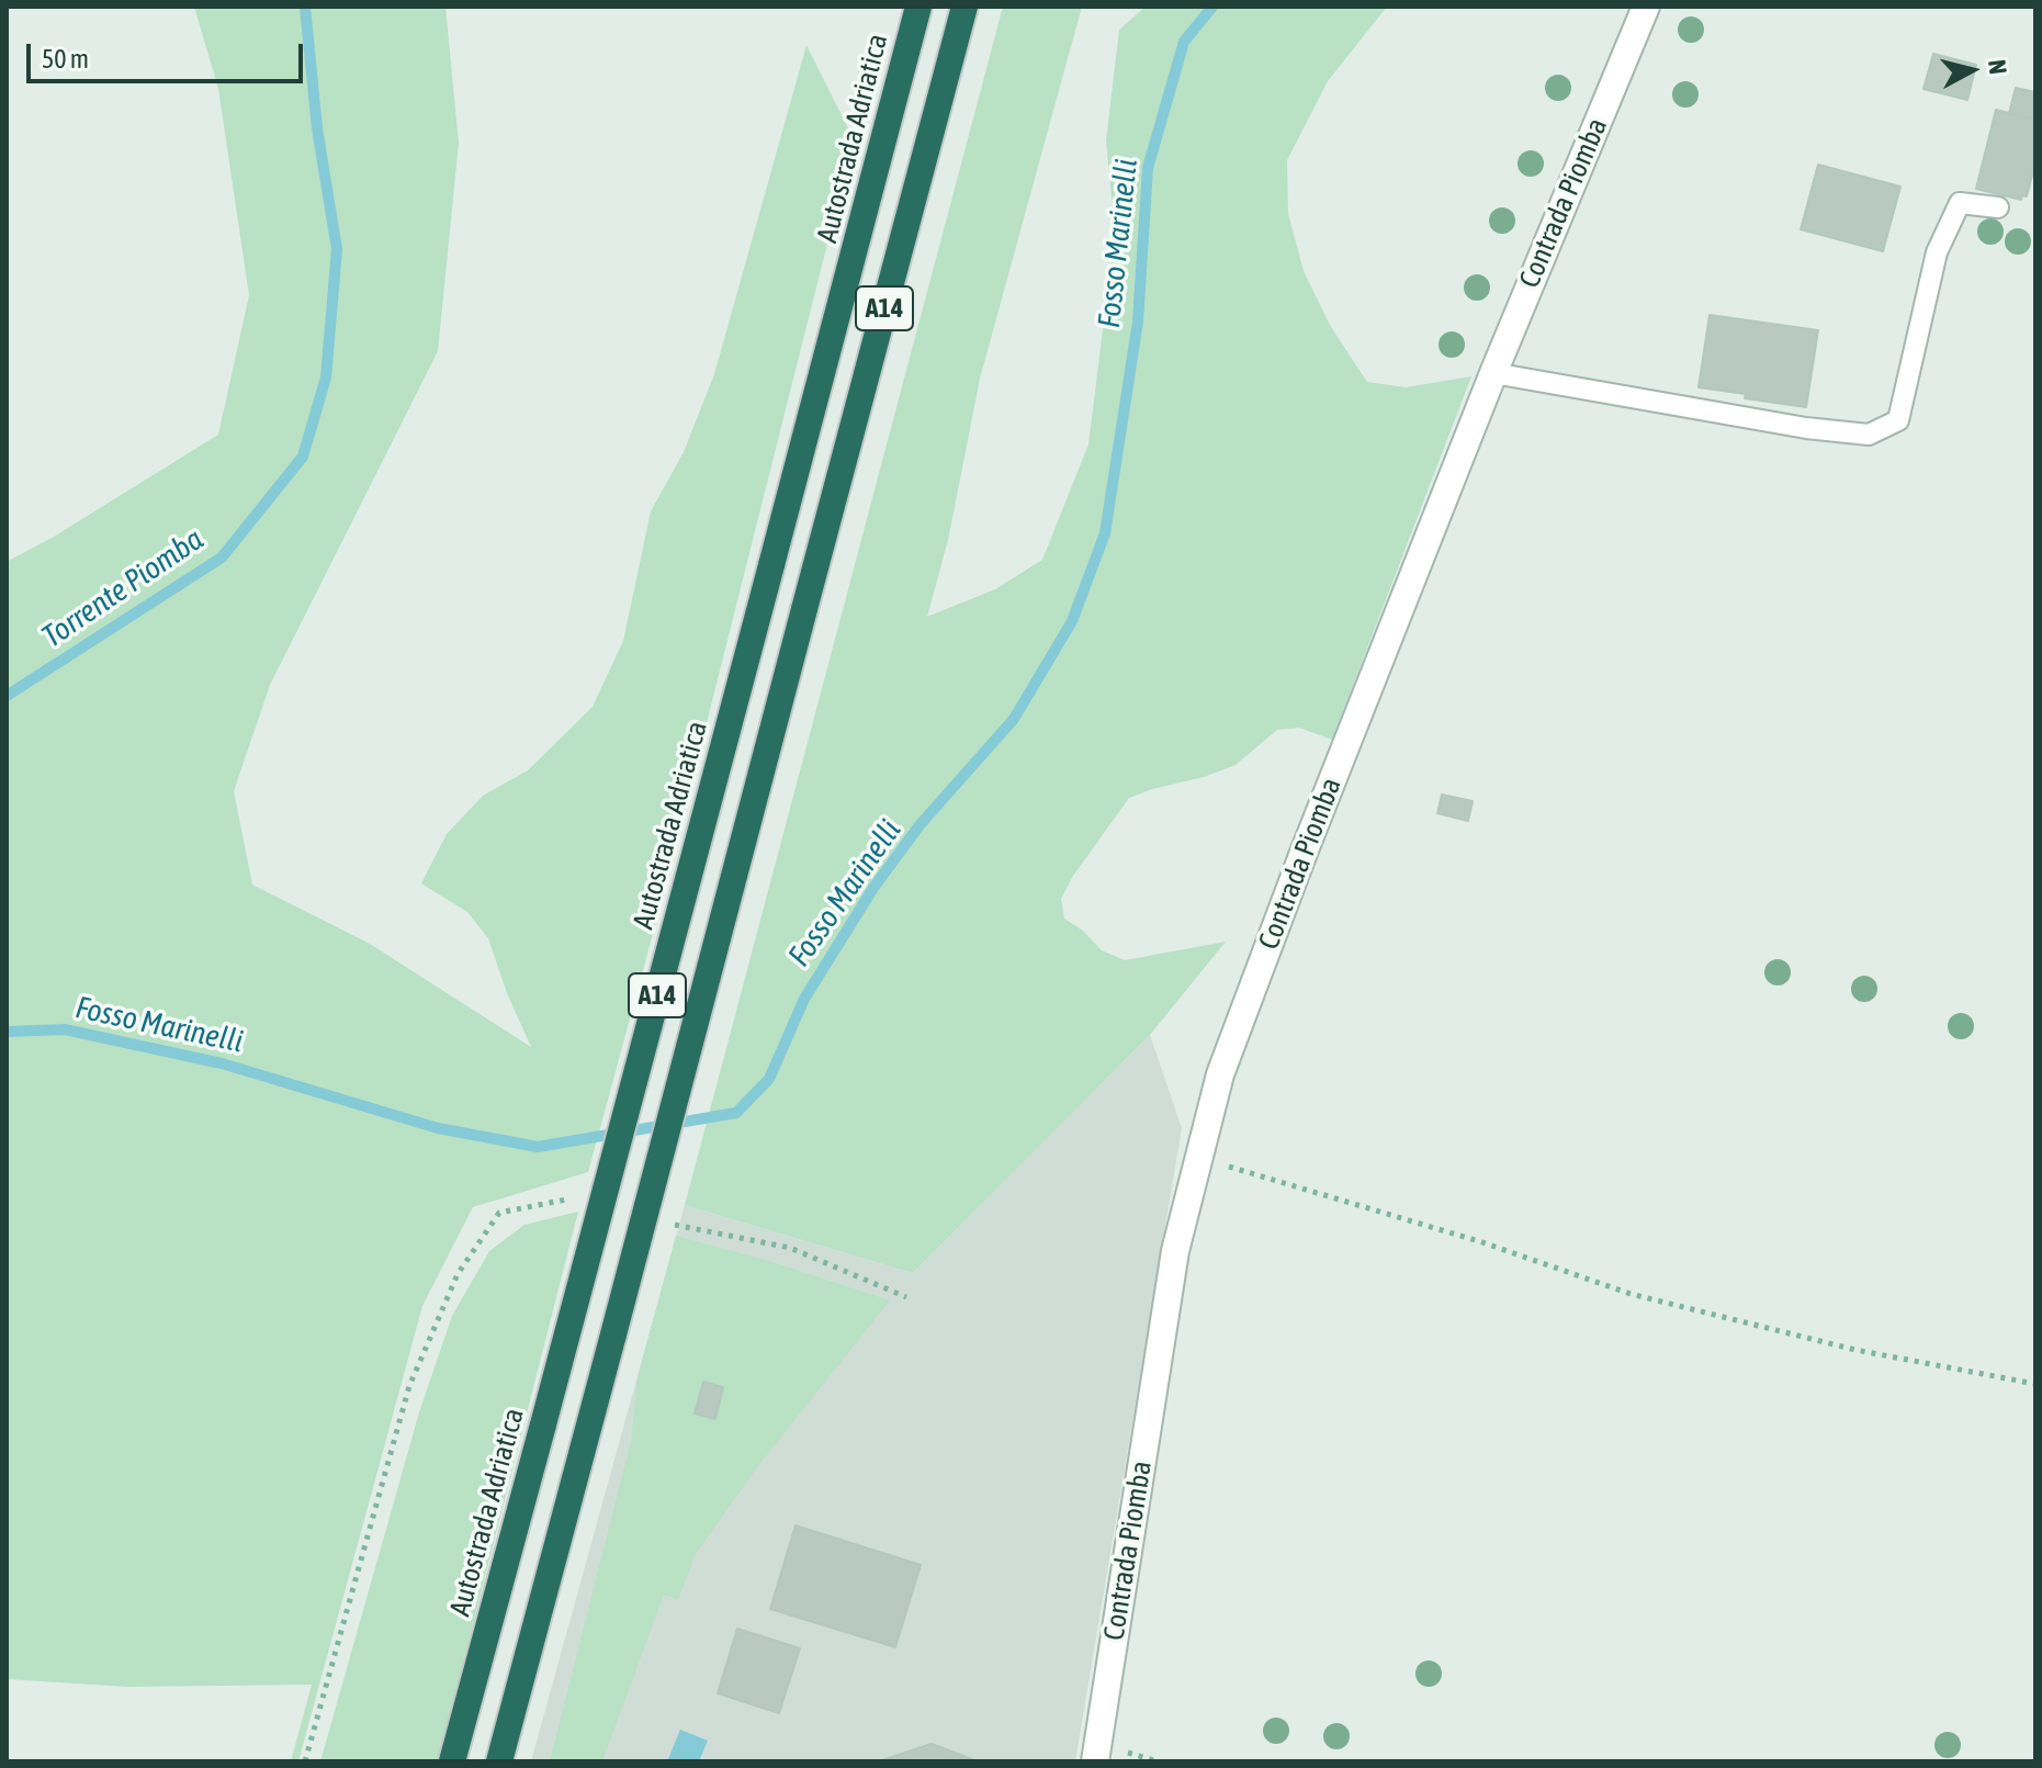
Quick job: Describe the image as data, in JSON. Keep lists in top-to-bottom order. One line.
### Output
{"streets":{"highway":["Autostrada Adriatica","A14"],"street":["Contrada Piomba"]},"water":["Fosso Marinelli","Torrente Piomba"],"scale_bar":"50 m","north":"right"}
